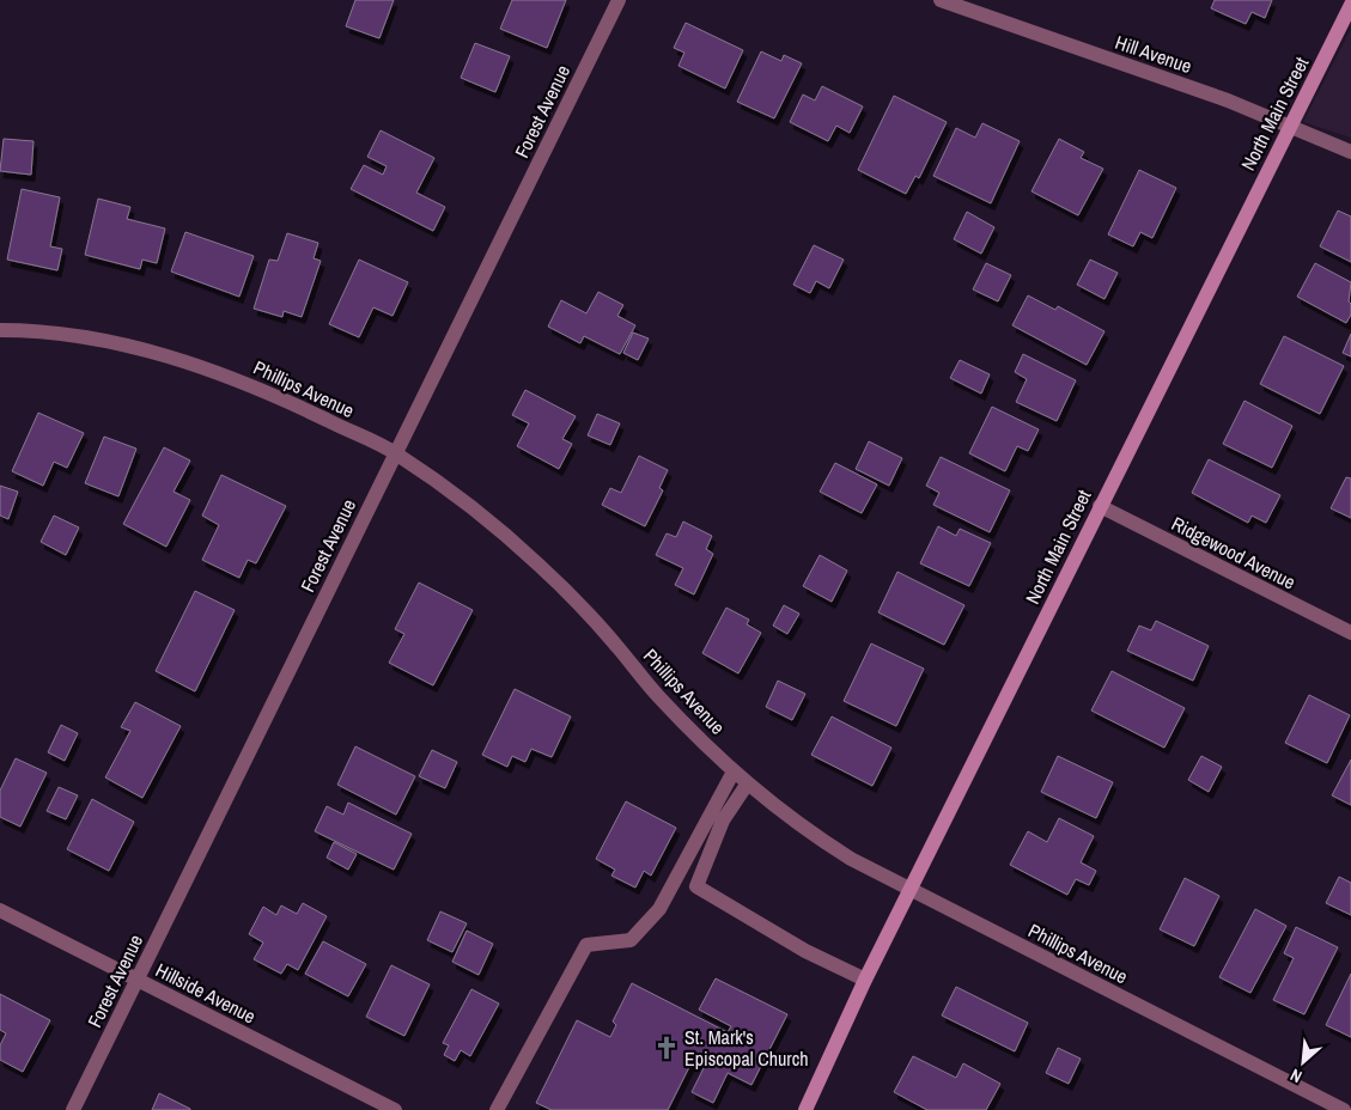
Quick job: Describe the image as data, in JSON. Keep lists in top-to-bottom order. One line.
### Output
{"streets":{"street":["Hill Avenue","Forest Avenue","North Main Street","Phillips Avenue","Ridgewood Avenue","Hillside Avenue"]},"crossings":[["Hill Avenue","North Main Street"],["Forest Avenue","Phillips Avenue"],["Forest Avenue","Hillside Avenue"],["North Main Street","Phillips Avenue"],["North Main Street","Ridgewood Avenue"]],"places":{"church":["St. Mark's Episcopal Church"]},"north":"bottom left"}
